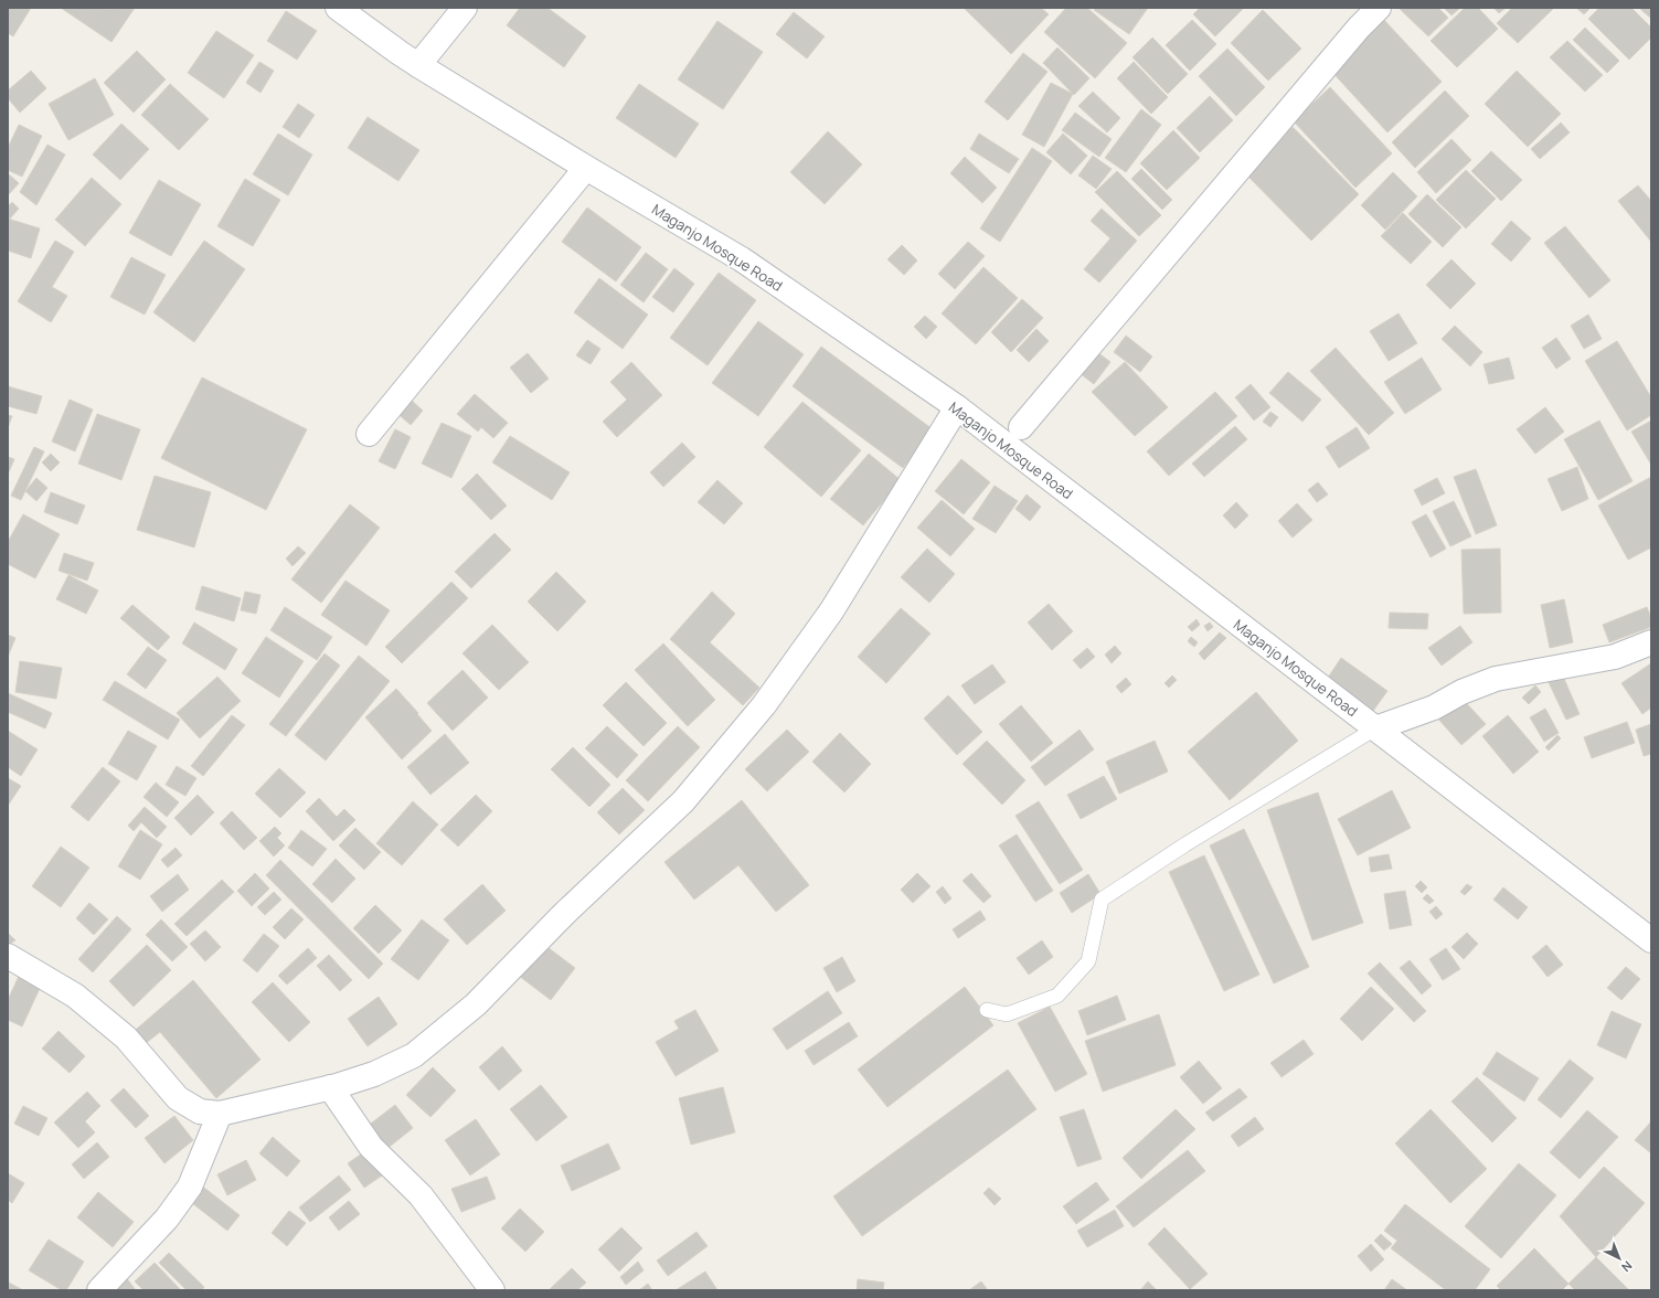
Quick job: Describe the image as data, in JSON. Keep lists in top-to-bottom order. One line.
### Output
{"streets":{"street":["Maganjo Mosque Road"]},"north":"bottom right"}
